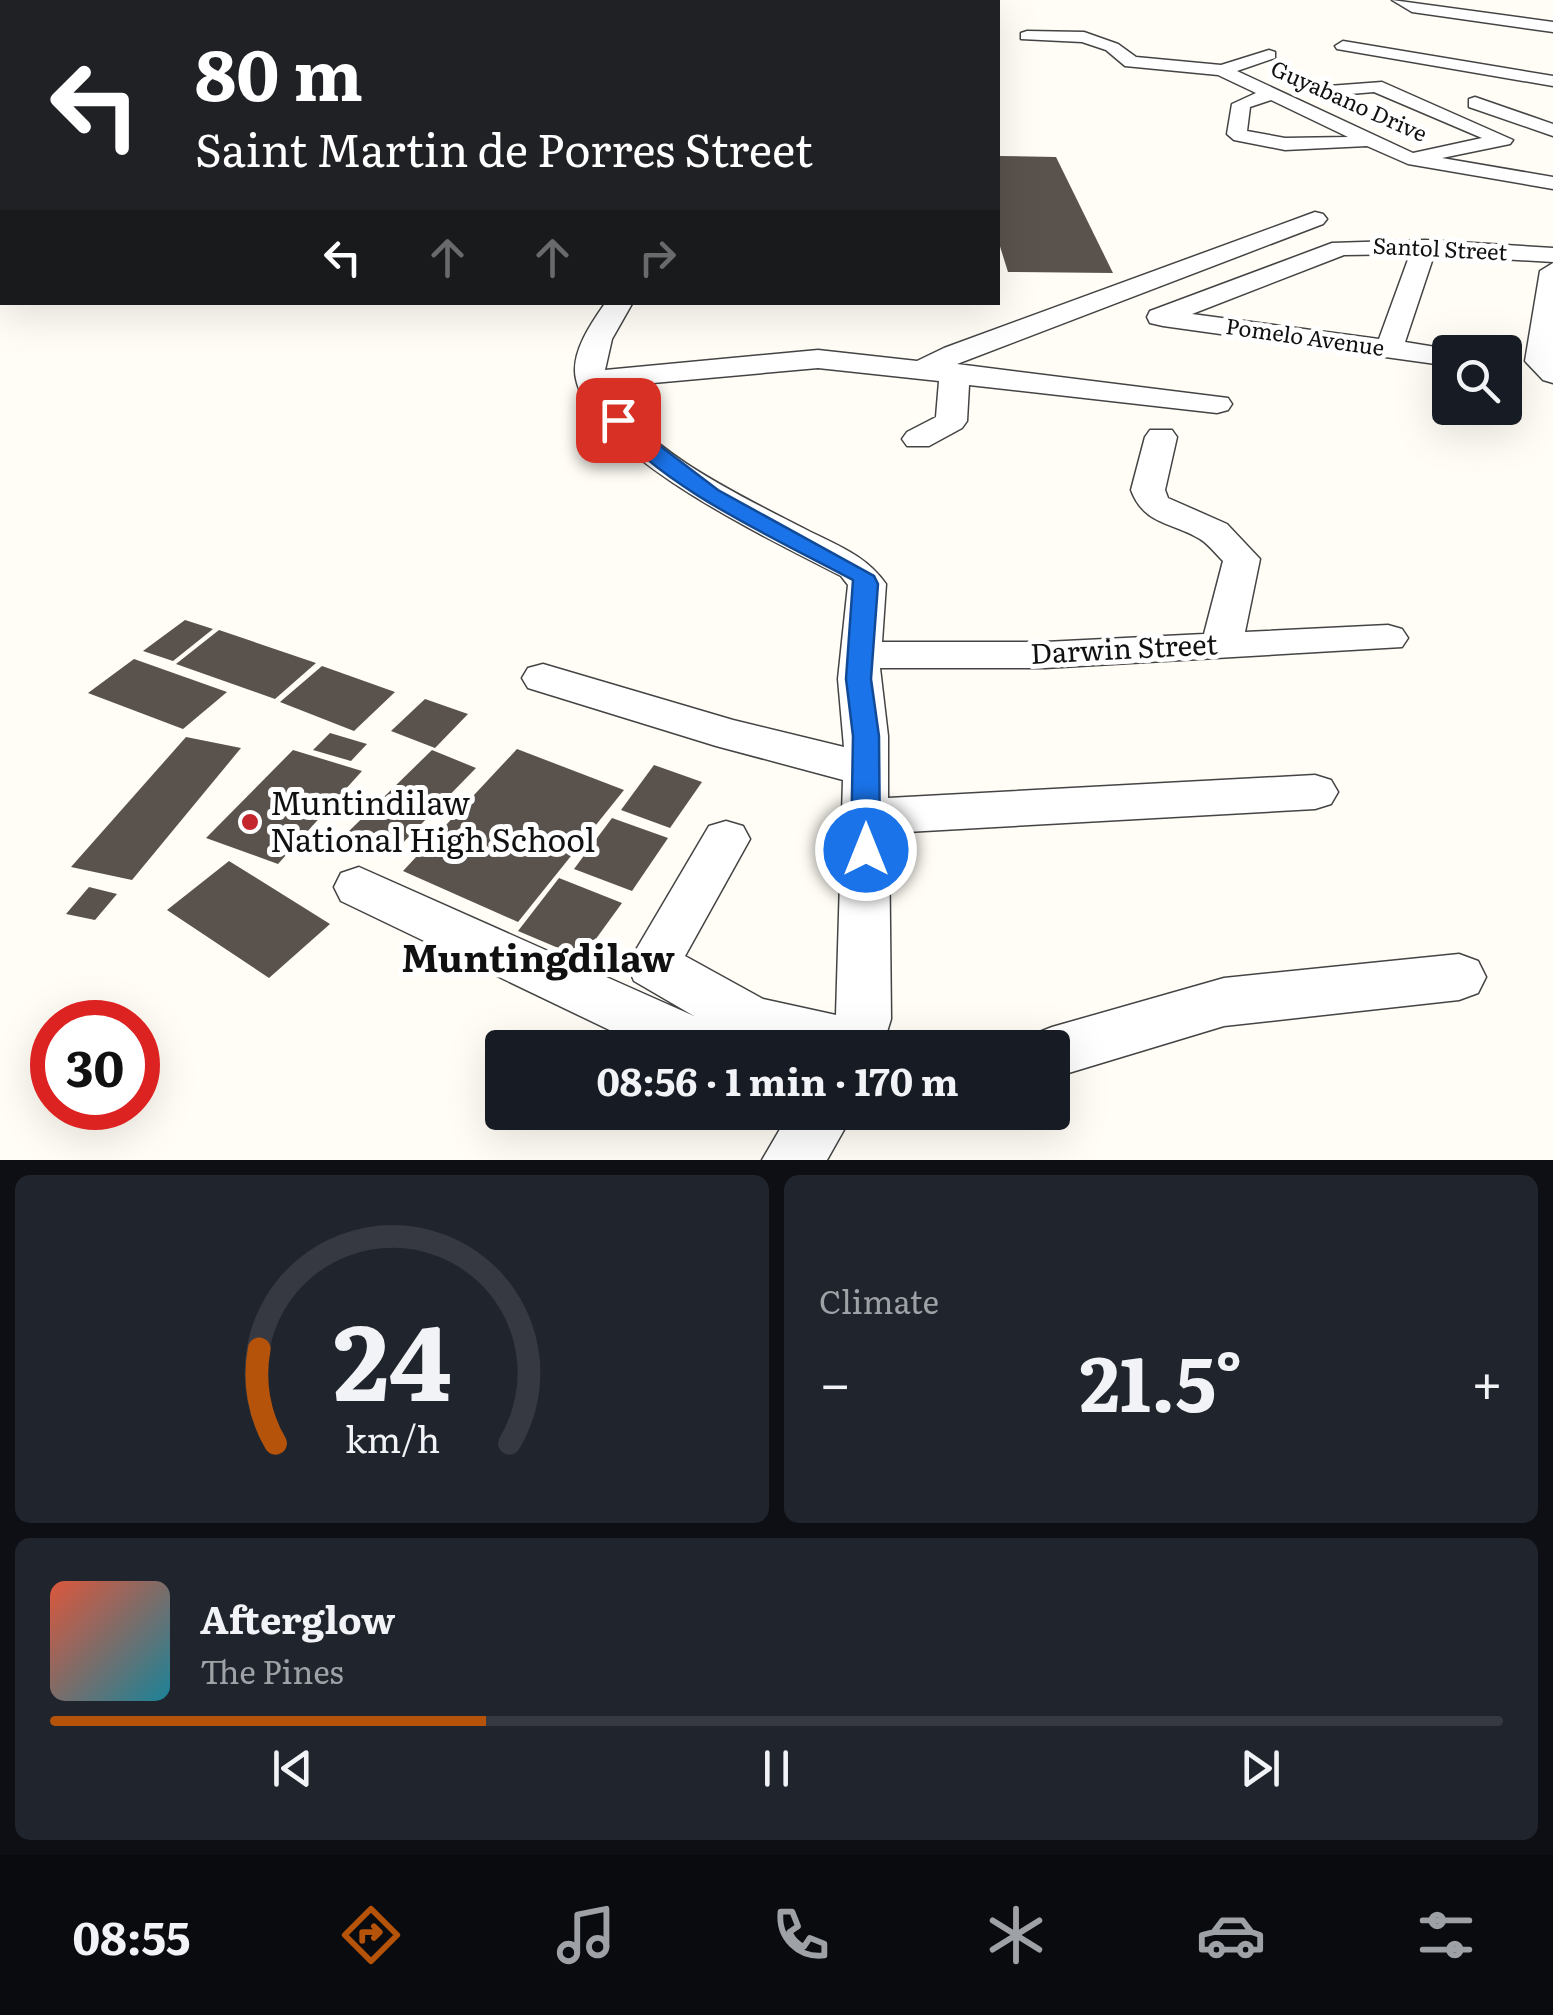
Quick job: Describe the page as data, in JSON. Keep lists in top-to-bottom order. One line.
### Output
{"streets":{"street":["Guyabano Drive","Santol Street","Pomelo Avenue","Darwin Street"]},"crossings":[["Santol Street","Pomelo Avenue"]],"districts":["Muntingdilaw"],"places":["Muntindilaw National High School"],"page":{"turn":["80 m","Saint Martin de Porres Street"],"limit":"30","trip":"08:56 · 1 min · 170 m","tile":"Climate","heat":["−","21.5°","+"],"song":["Afterglow","The Pines"],"tabs":"08:55","gauge":["24","km/h"]}}
